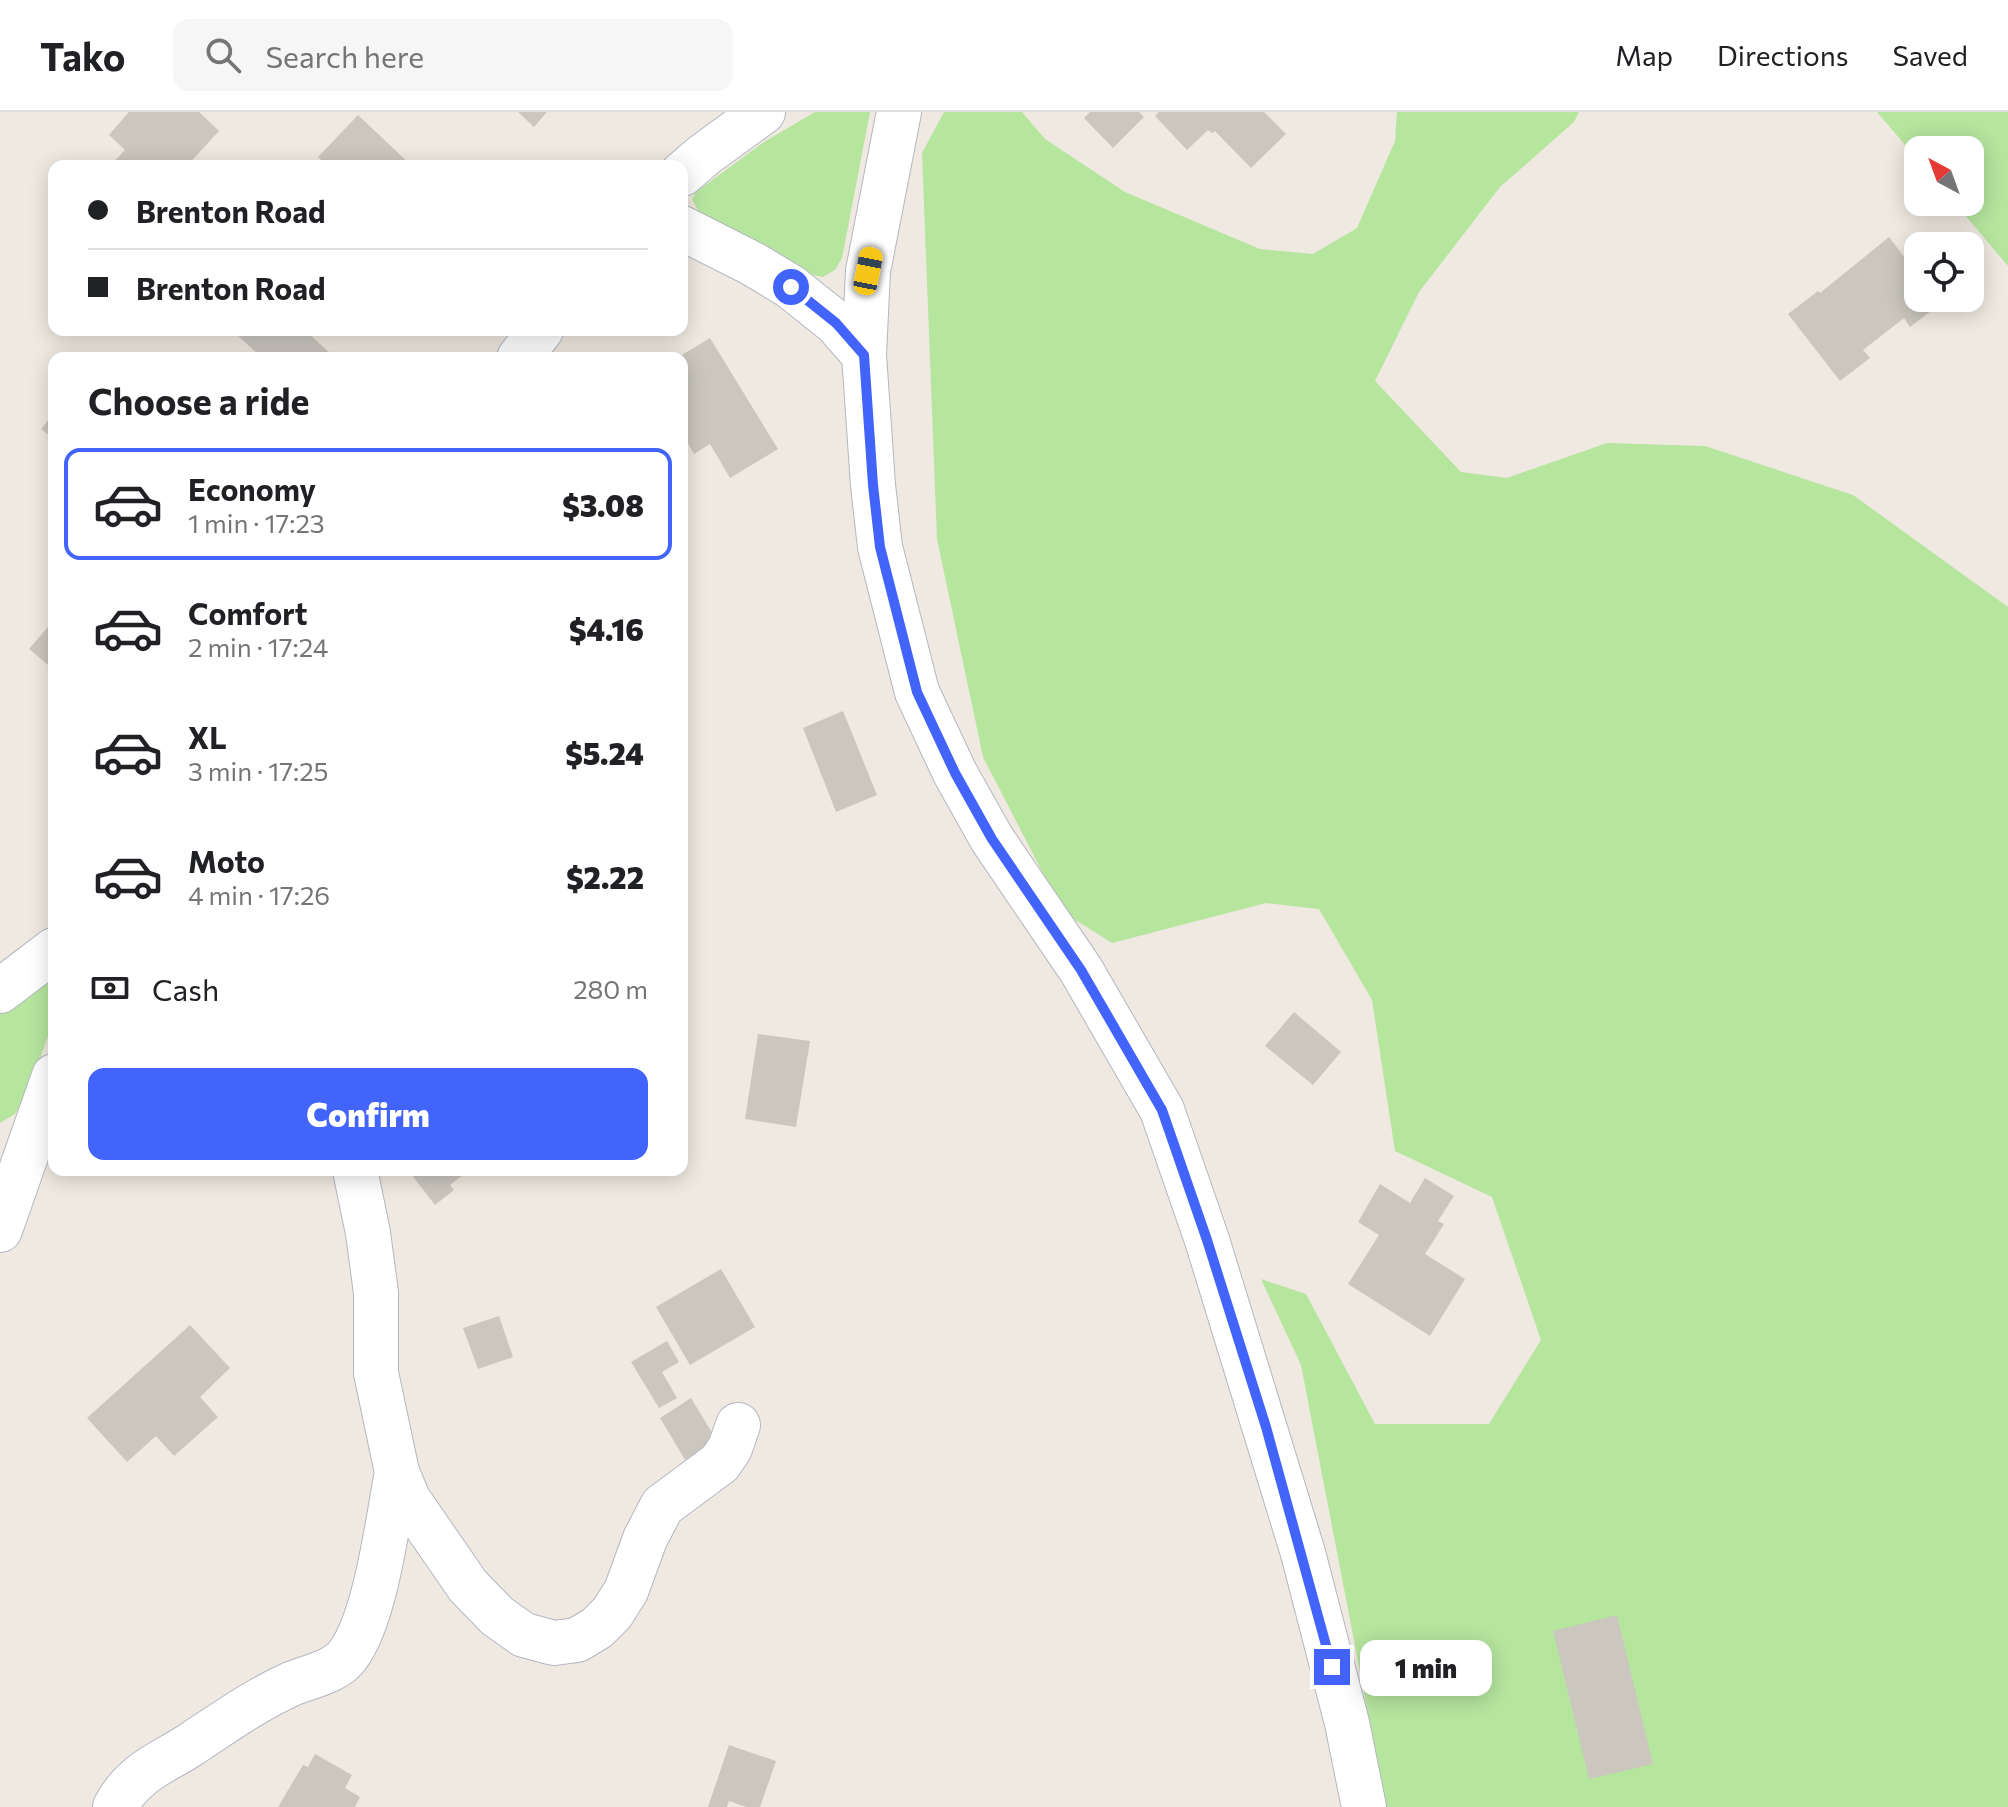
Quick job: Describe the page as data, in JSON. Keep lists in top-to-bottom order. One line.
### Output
{"north":"top left","page":{"header":"Tako","search":"Search here","nav":["Map","Directions","Saved"],"banner":["Brenton Road","Brenton Road"],"heading":"Choose a ride","list":[{"name":"Economy","note":"1 min · 17:23","value":"$3.08"},{"name":"Comfort","note":"2 min · 17:24","value":"$4.16"},{"name":"XL","note":"3 min · 17:25","value":"$5.24"},{"name":"Moto","note":"4 min · 17:26","value":"$2.22"}],"pay":["Cash","280 m"],"buttons":"Confirm","bubble":"1 min"}}
